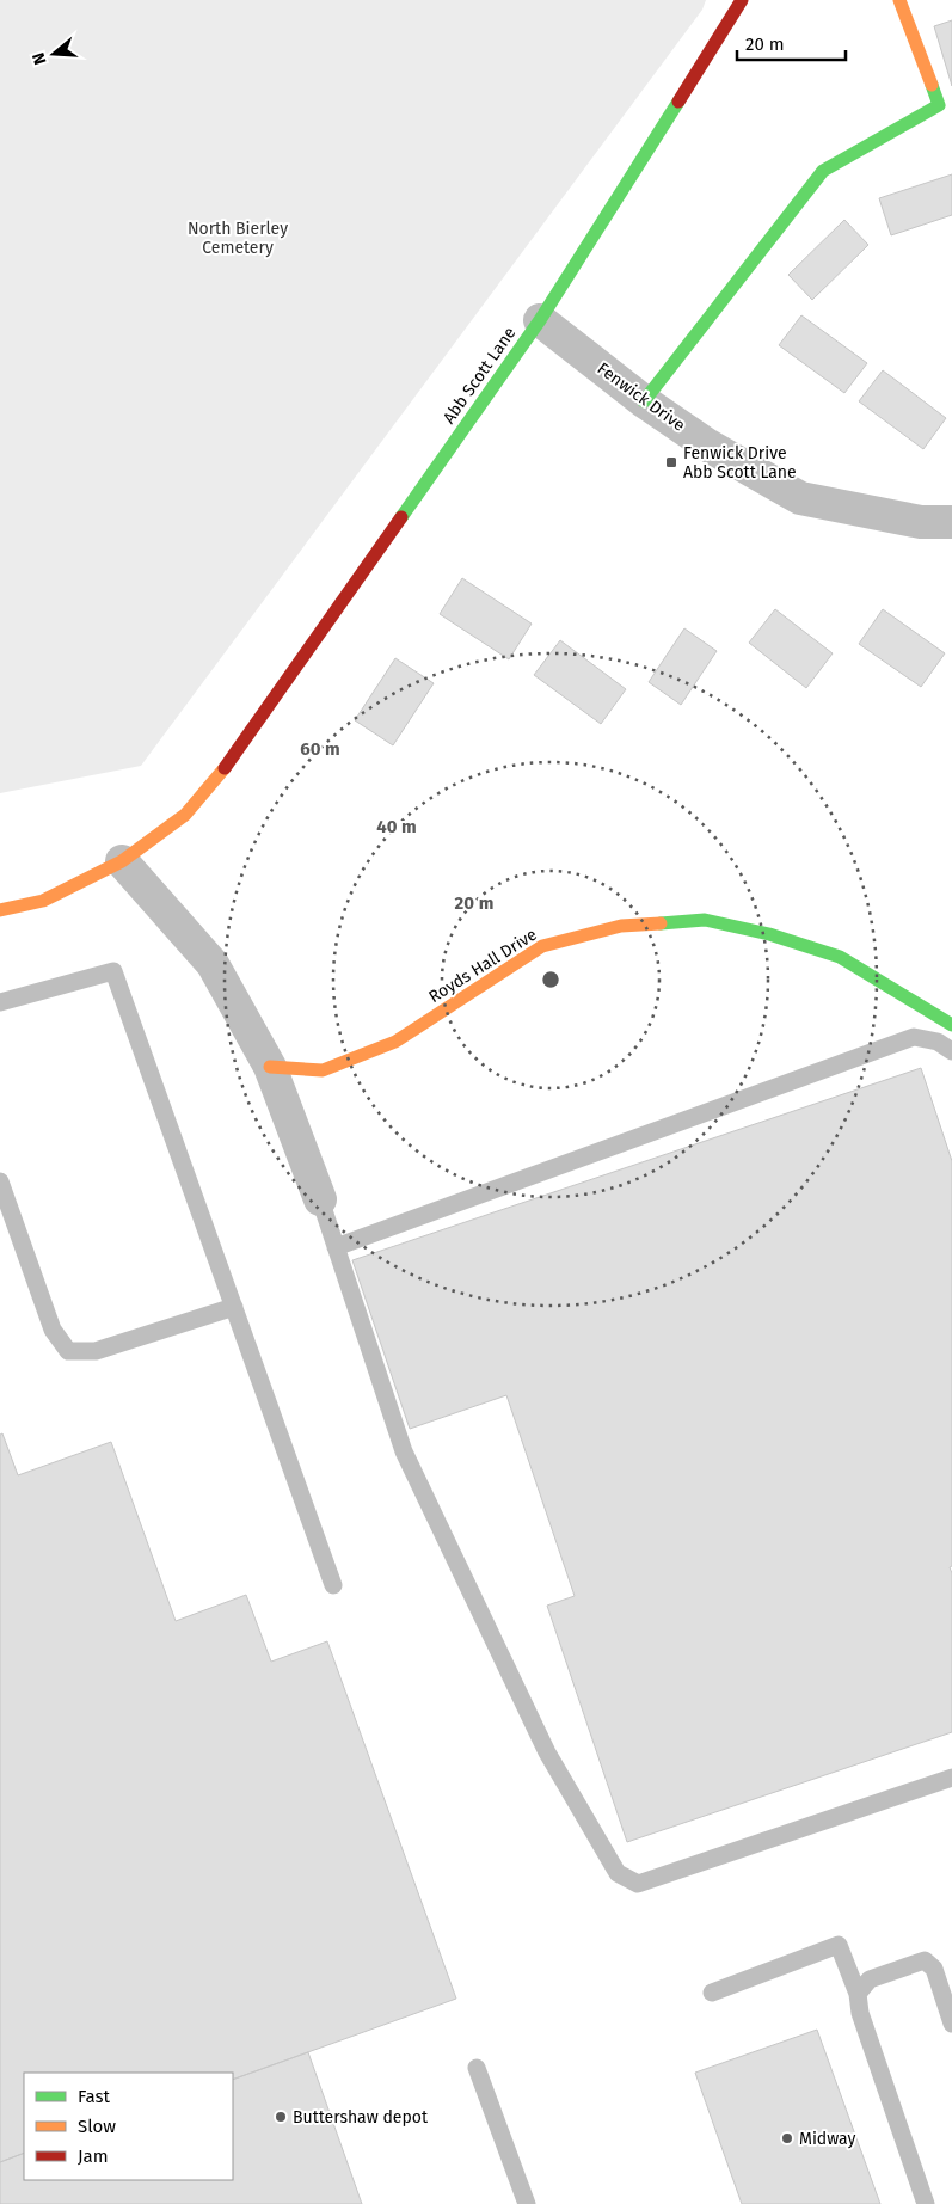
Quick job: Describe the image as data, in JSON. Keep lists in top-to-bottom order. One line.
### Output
{"streets":{"street":["Abb Scott Lane","Fenwick Drive","Royds Hall Drive"]},"crossings":[["Abb Scott Lane","Fenwick Drive"]],"parks":["North Bierley Cemetery"],"places":{"transit":["Fenwick Drive Abb Scott Lane"],"other":["Buttershaw depot","Midway"]},"legend":["Fast","Slow","Jam"],"scale_bar":"20 m","north":"left","rings":["60 m","40 m","20 m"]}
